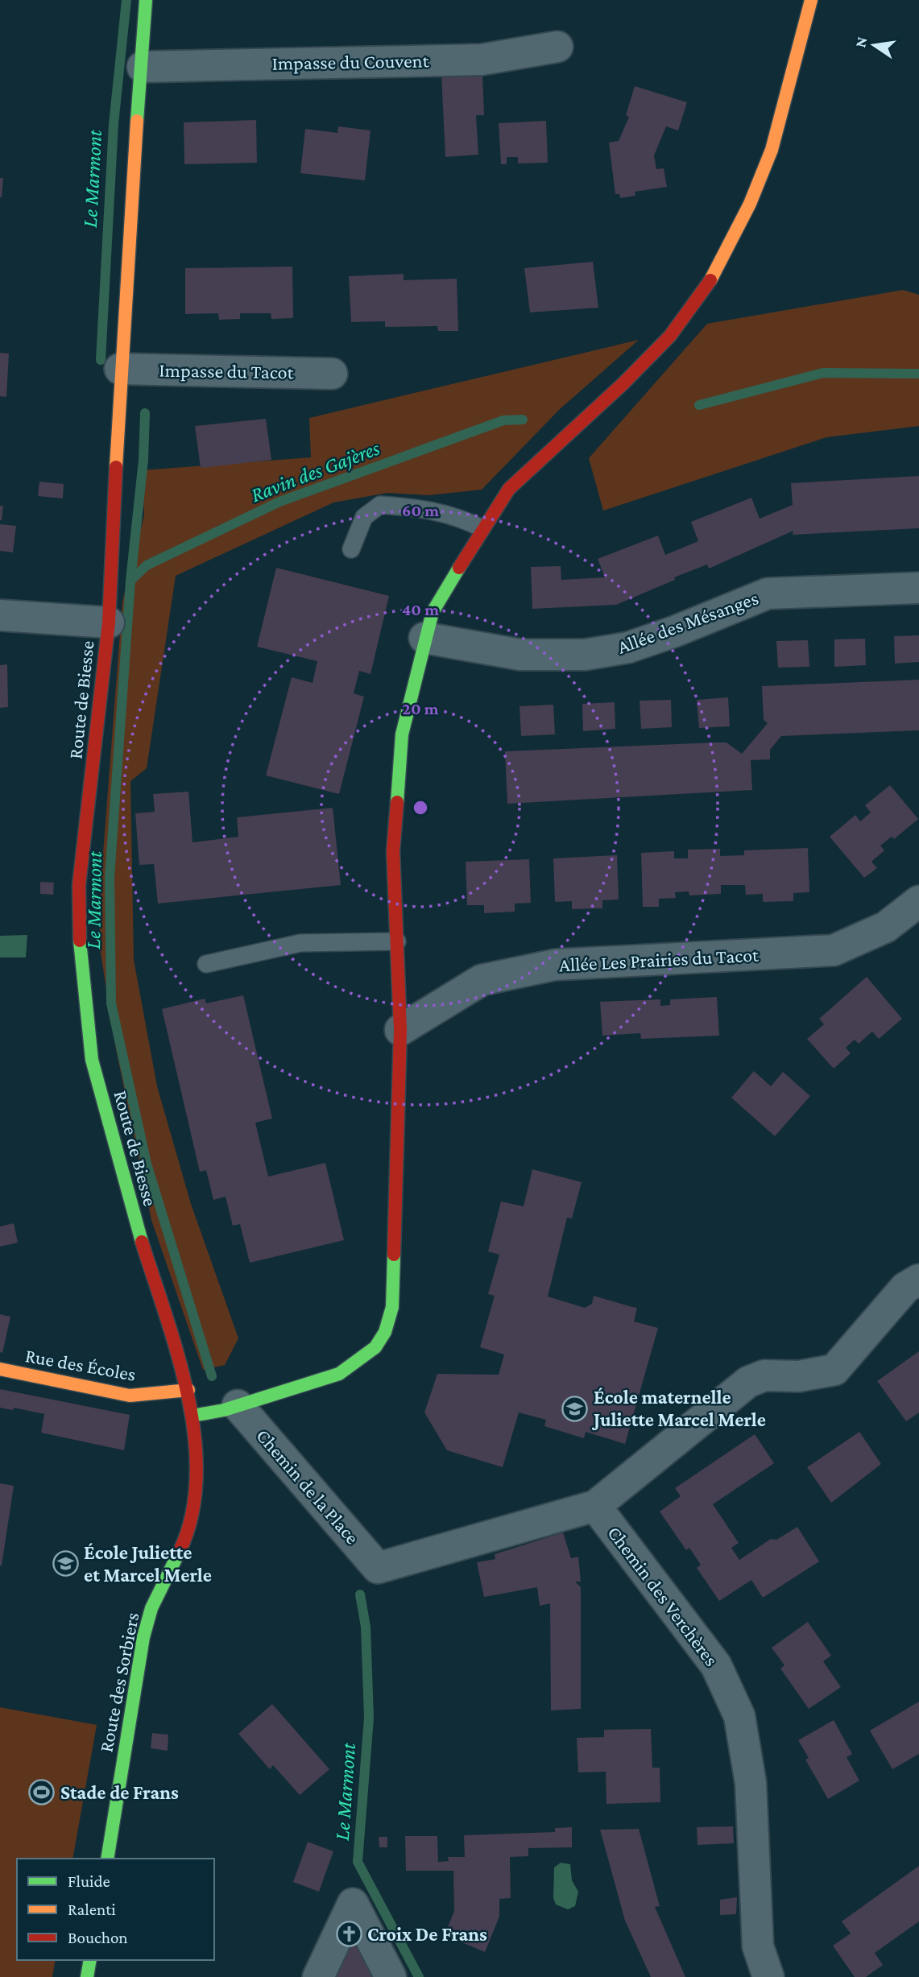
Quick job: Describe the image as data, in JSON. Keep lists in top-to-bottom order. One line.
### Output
{"streets":{"street":["Impasse du Couvent","Impasse du Tacot","Allée des Mésanges","Route de Biesse","Allée Les Prairies du Tacot","Rue des Écoles","Chemin de la Place","Chemin des Verchères","Route des Sorbiers"]},"crossings":[["Impasse du Couvent","Route de Biesse"],["Impasse du Tacot","Route de Biesse"],["Route de Biesse","Rue des Écoles"],["Route de Biesse","Route des Sorbiers"],["Rue des Écoles","Route des Sorbiers"],["Chemin de la Place","Chemin des Verchères"]],"water":["Le Marmont","Ravin des Gajères"],"places":{"school or university":["École maternelle Juliette Marcel Merle","École Juliette et Marcel Merle"],"sports":["Stade de Frans"],"church":["Croix De Frans"]},"legend":["Fluide","Ralenti","Bouchon"],"north":"left","rings":["60 m","40 m","20 m"]}
